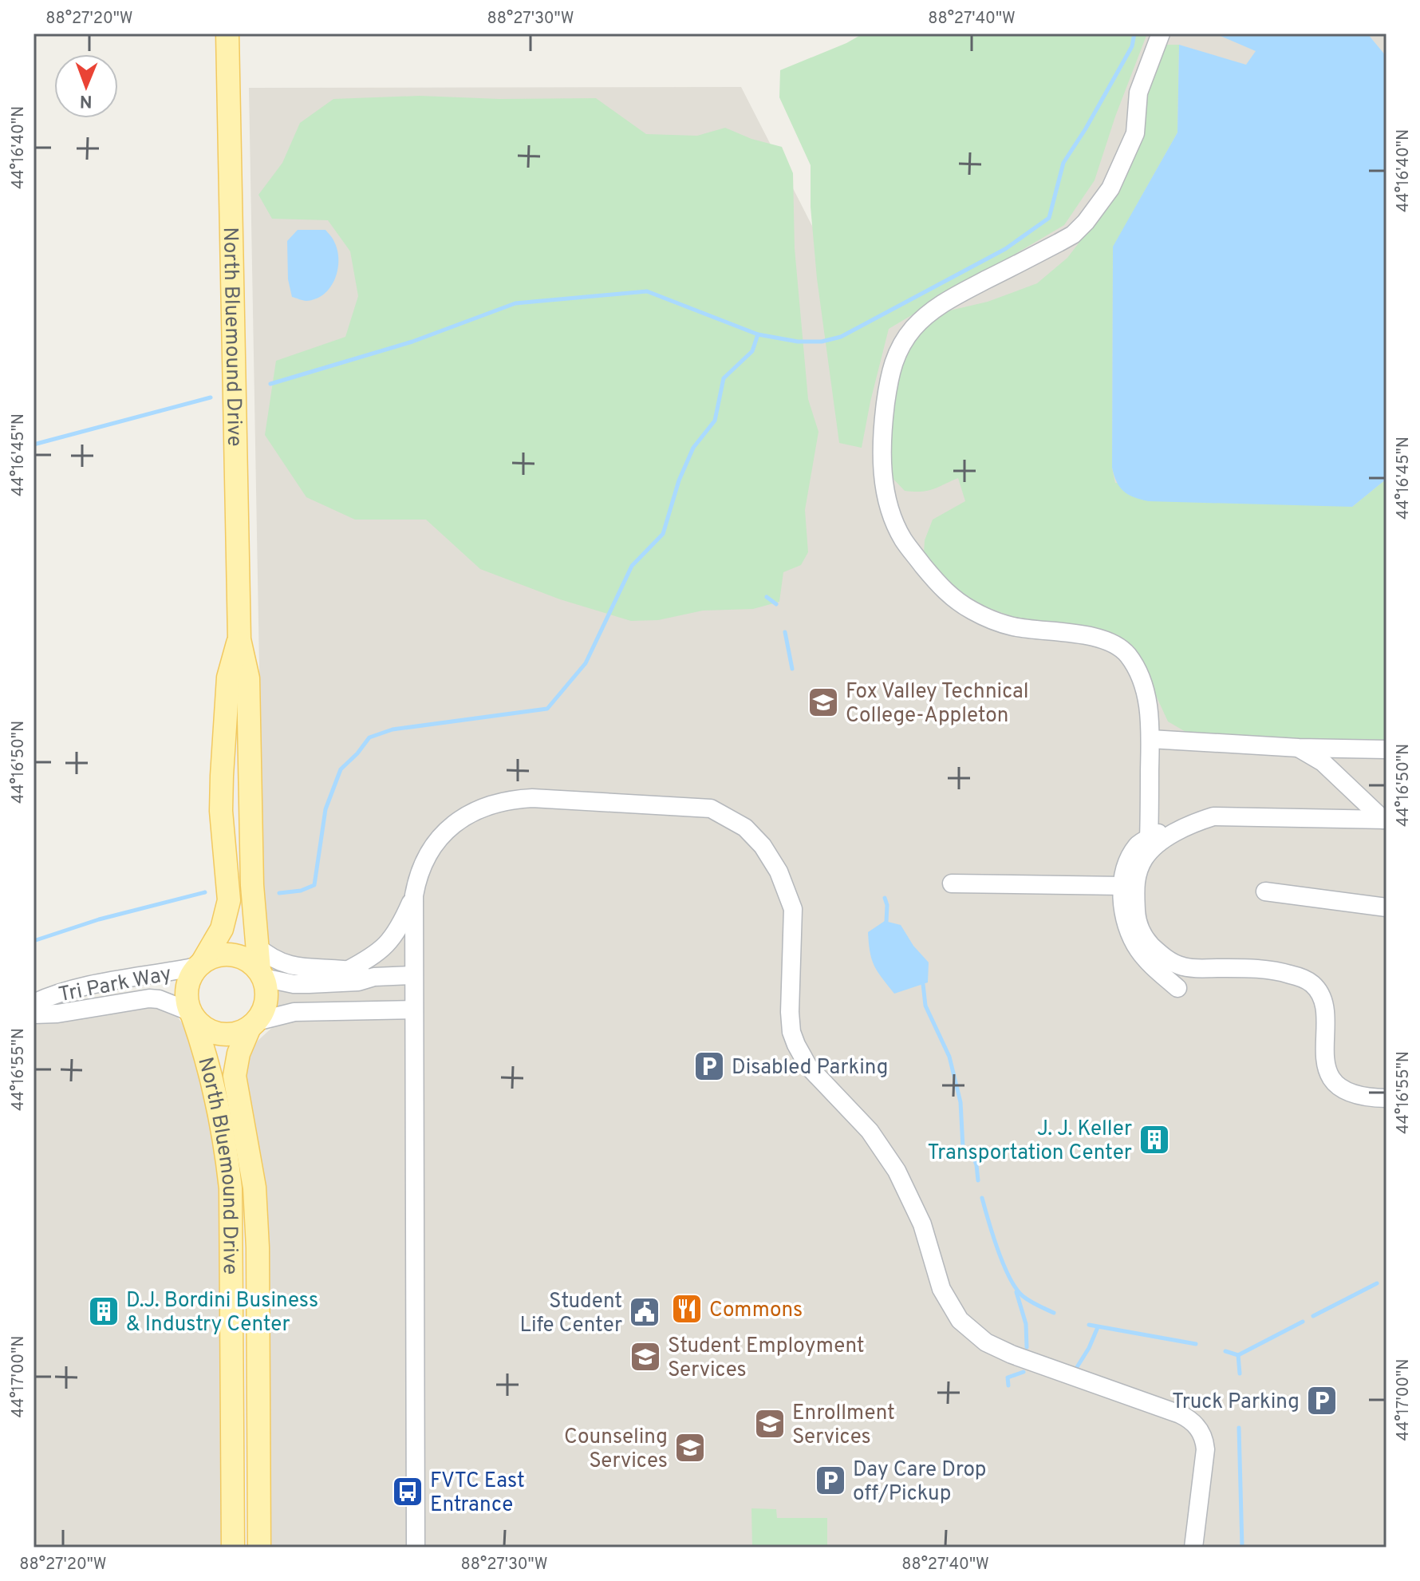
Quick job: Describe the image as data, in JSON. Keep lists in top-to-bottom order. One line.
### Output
{"streets":{"main road":["North Bluemound Drive"],"street":["Tri Park Way"]},"crossings":[["North Bluemound Drive","Tri Park Way"]],"places":{"school or university":["Fox Valley Technical College-Appleton","Student Employment Services","Enrollment Services","Counseling Services"],"parking":["Disabled Parking","Truck Parking","Day Care Drop off/Pickup"],"building":["J. J. Keller Transportation Center","D.J. Bordini Business & Industry Center"],"restaurant":["Commons"],"public building":["Student Life Center"],"bus stop":["FVTC East Entrance"]},"north":"bottom","coordinates":["88°27'20\"W","88°27'30\"W","88°27'40\"W","44°16'40\"N","44°16'45\"N","44°16'50\"N","44°16'55\"N","44°17'00\"N"]}
